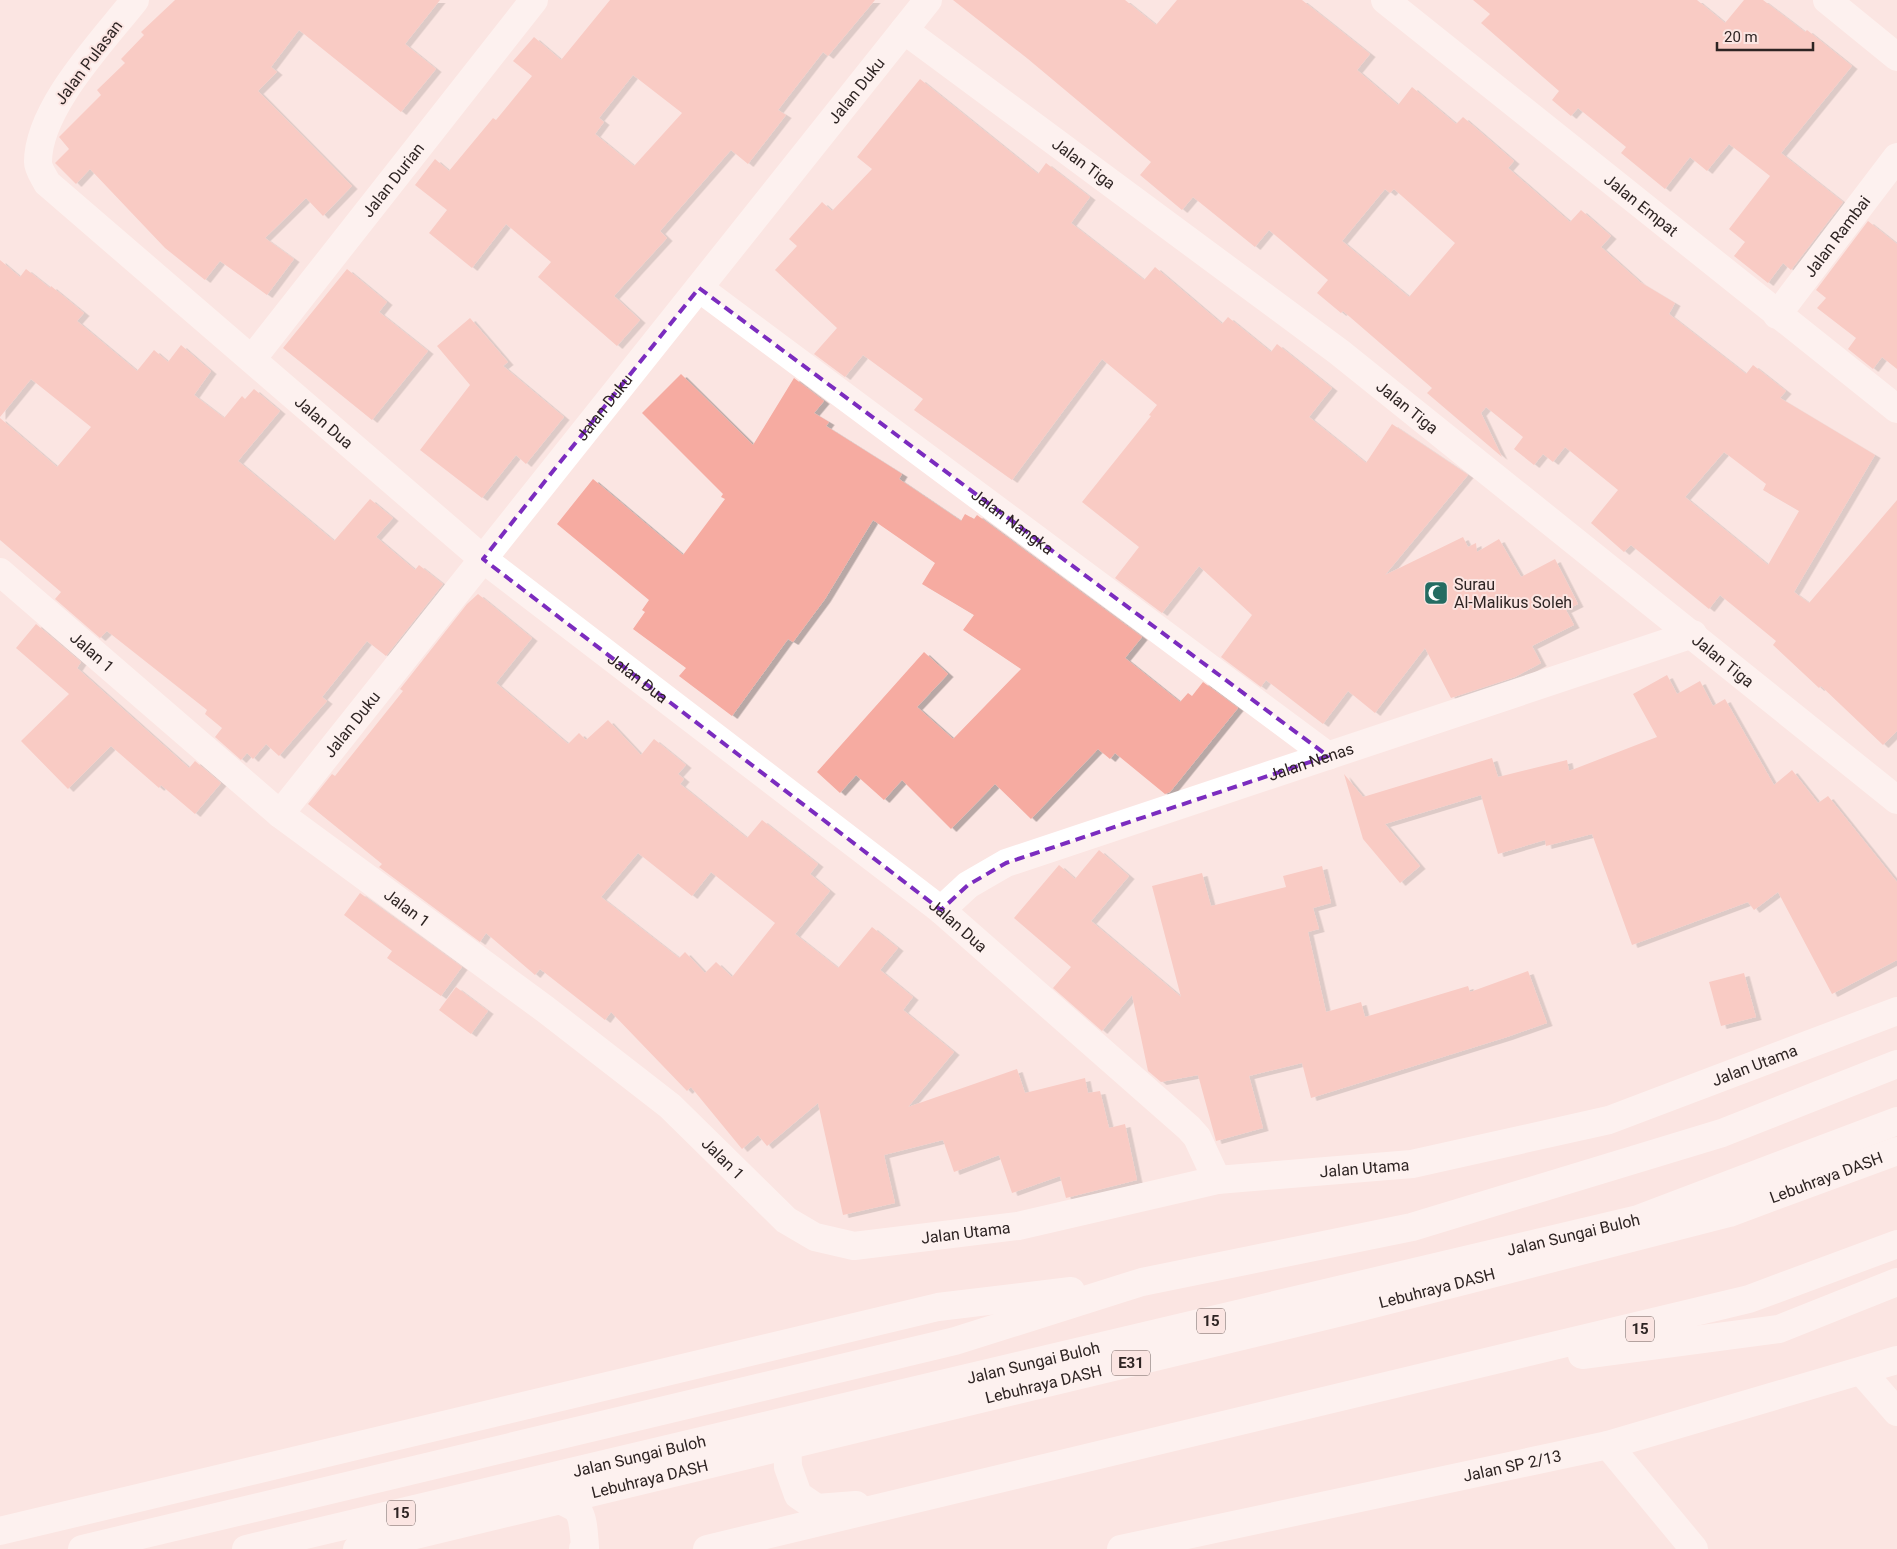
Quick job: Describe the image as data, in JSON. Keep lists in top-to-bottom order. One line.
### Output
{"streets":{"main road":["Jalan Pulasan","Jalan Duku","Jalan Tiga","Jalan Durian","Jalan Empat","Jalan Rambai","Jalan Dua","Jalan Nangka","Jalan 1","Jalan Nenas","Jalan Utama","Lebuhraya DASH","Jalan Sungai Buloh","15","E31","Jalan SP 2/13"]},"crossings":[["Jalan Pulasan","Jalan Dua"],["Jalan Duku","Jalan Tiga"],["Jalan Duku","Jalan Dua"],["Jalan Duku","Jalan Nangka"],["Jalan Duku","Jalan 1"],["Jalan Tiga","Jalan Nenas"],["Jalan Durian","Jalan Dua"],["Jalan Empat","Jalan Rambai"],["Jalan Dua","Jalan Nenas"],["Jalan Dua","Jalan Utama"],["Jalan Nangka","Jalan Nenas"],["Jalan 1","Jalan Utama"]],"places":{"mosque":["Surau Al-Malikus Soleh"]},"scale_bar":"20 m"}
